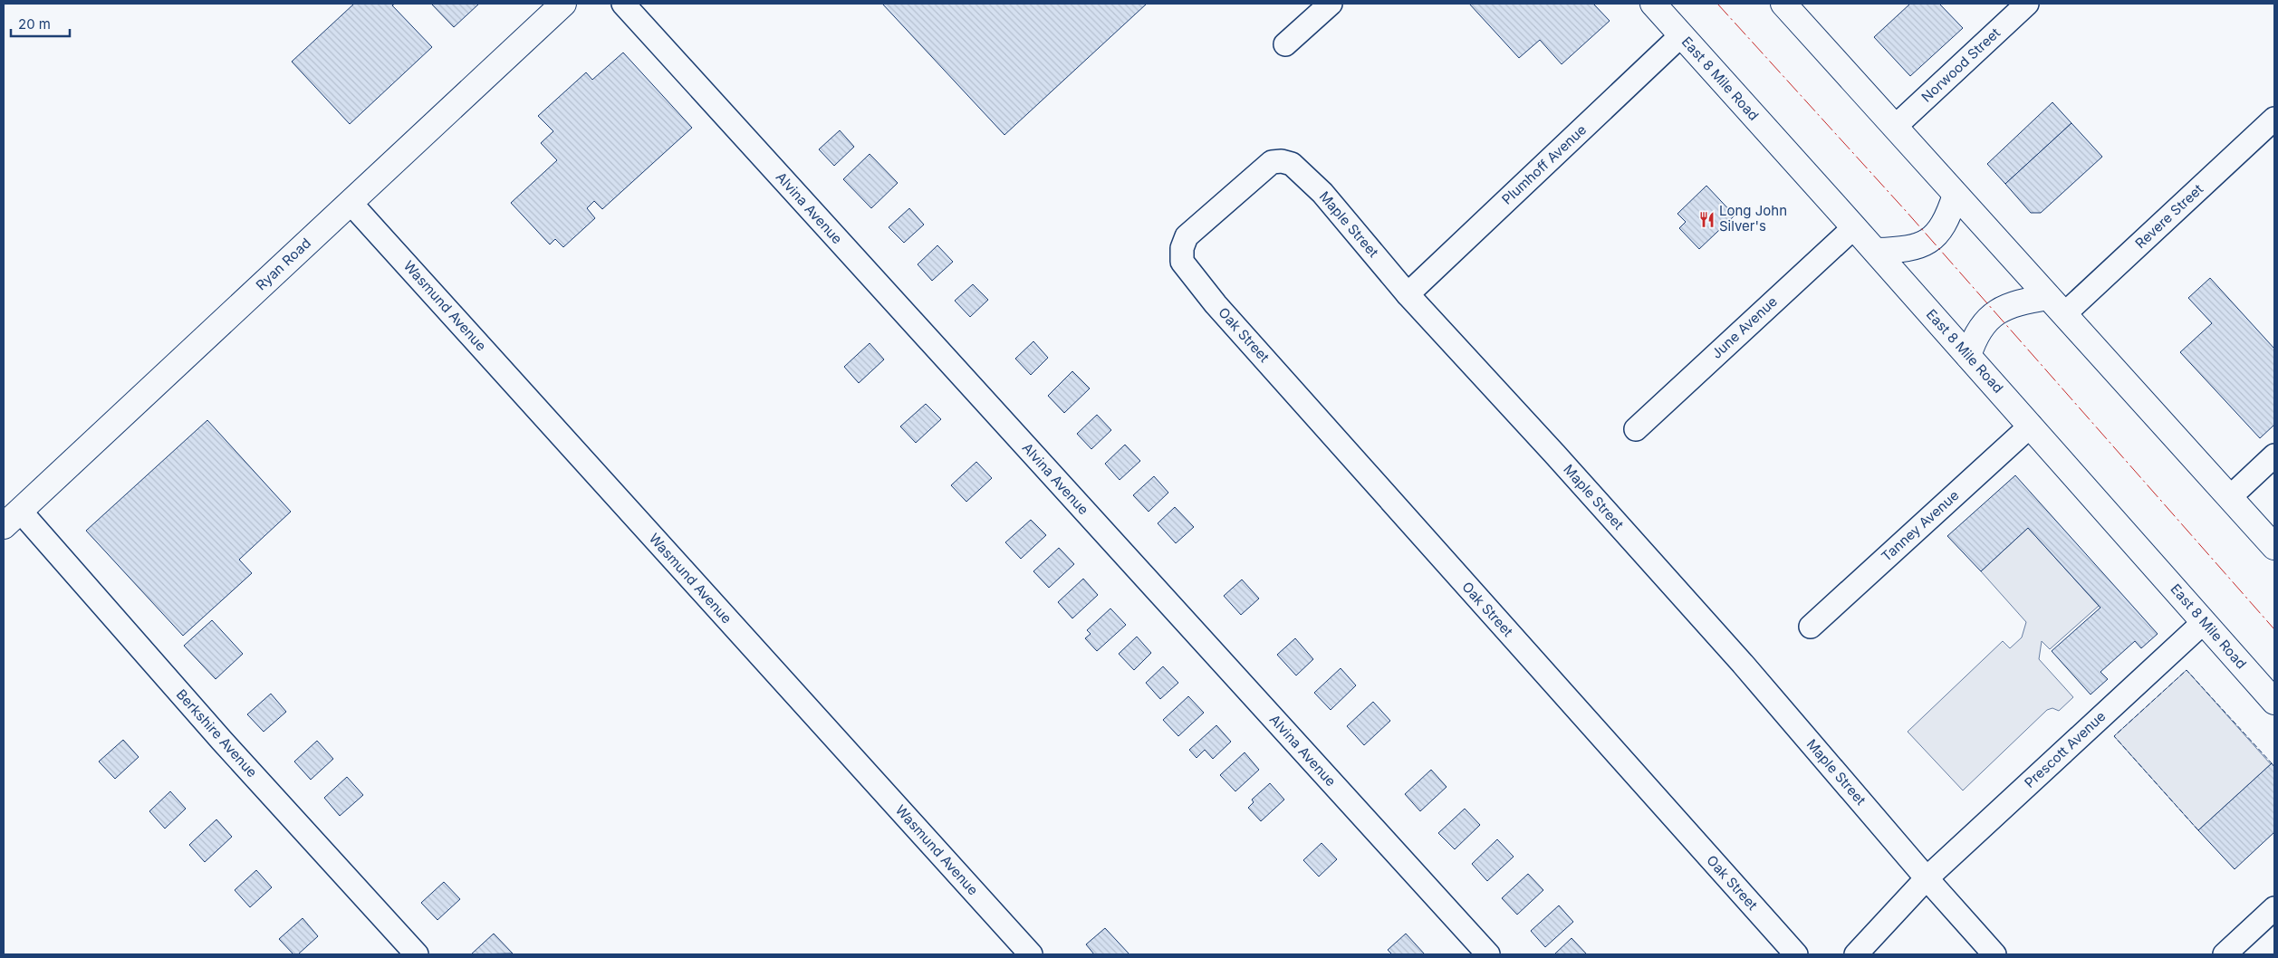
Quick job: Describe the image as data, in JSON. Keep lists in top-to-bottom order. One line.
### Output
{"streets":{"main road":["East 8 Mile Road","Ryan Road"],"street":["Norwood Street","Plumhoff Avenue","Alvina Avenue","Revere Street","Maple Street","Wasmund Avenue","June Avenue","Oak Street","Tanney Avenue","Berkshire Avenue","Prescott Avenue"]},"crossings":[["East 8 Mile Road","Plumhoff Avenue"],["East 8 Mile Road","June Avenue"],["East 8 Mile Road","Tanney Avenue"],["East 8 Mile Road","Prescott Avenue"],["Plumhoff Avenue","Maple Street"],["Maple Street","Oak Street"],["Maple Street","Prescott Avenue"],["Ryan Road","Wasmund Avenue"],["Ryan Road","Berkshire Avenue"]],"places":{"restaurant":["Long John Silver's"]},"scale_bar":"20 m"}
